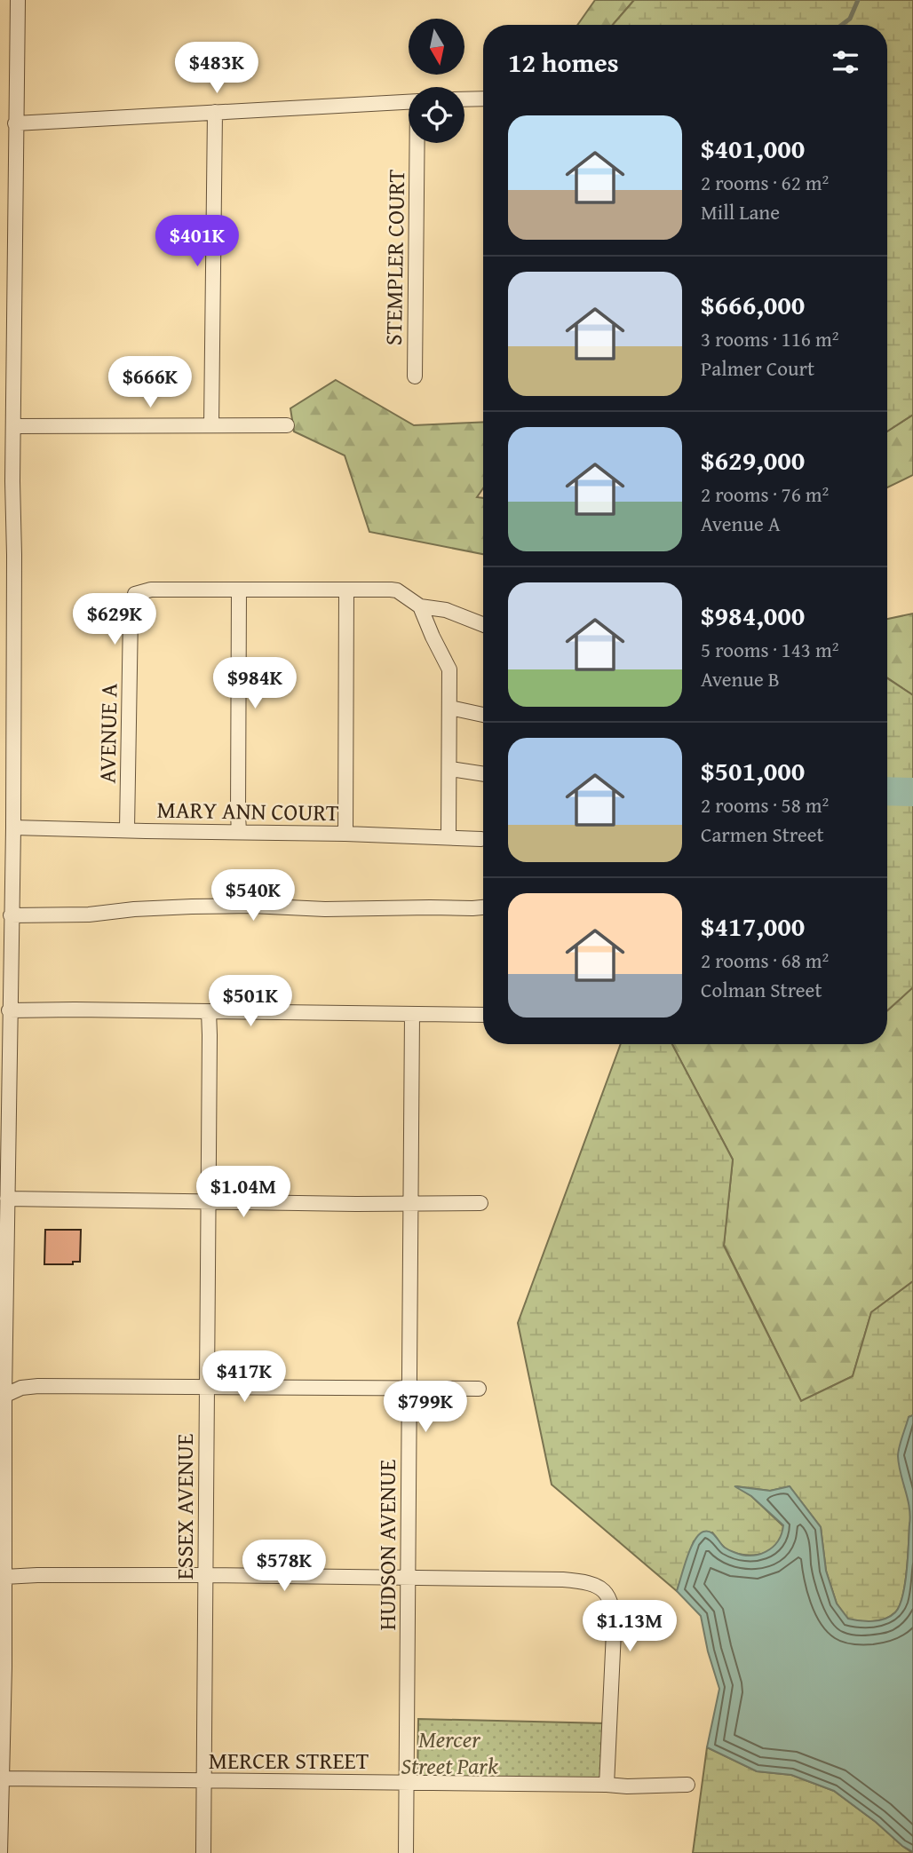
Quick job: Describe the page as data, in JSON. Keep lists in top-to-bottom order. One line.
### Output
{"streets":{"street":["STEMPLER COURT","AVENUE A","MARY ANN COURT","ESSEX AVENUE","HUDSON AVENUE","MERCER STREET"]},"crossings":[["AVENUE A","MARY ANN COURT"],["ESSEX AVENUE","MERCER STREET"],["HUDSON AVENUE","MERCER STREET"]],"parks":["Mercer Street Park"],"north":"bottom","page":{"heading":"12 homes","price":["$483K","$401K","$666K","$629K","$984K","$540K","$501K","$1.04M","$417K","$799K","$578K","$1.13M"],"list":[{"name":"$401,000","note":"2 rooms · 62 m² · Mill Lane"},{"name":"$666,000","note":"3 rooms · 116 m² · Palmer Court"},{"name":"$629,000","note":"2 rooms · 76 m² · Avenue A"},{"name":"$984,000","note":"5 rooms · 143 m² · Avenue B"},{"name":"$501,000","note":"2 rooms · 58 m² · Carmen Street"},{"name":"$417,000","note":"2 rooms · 68 m² · Colman Street"}]}}
